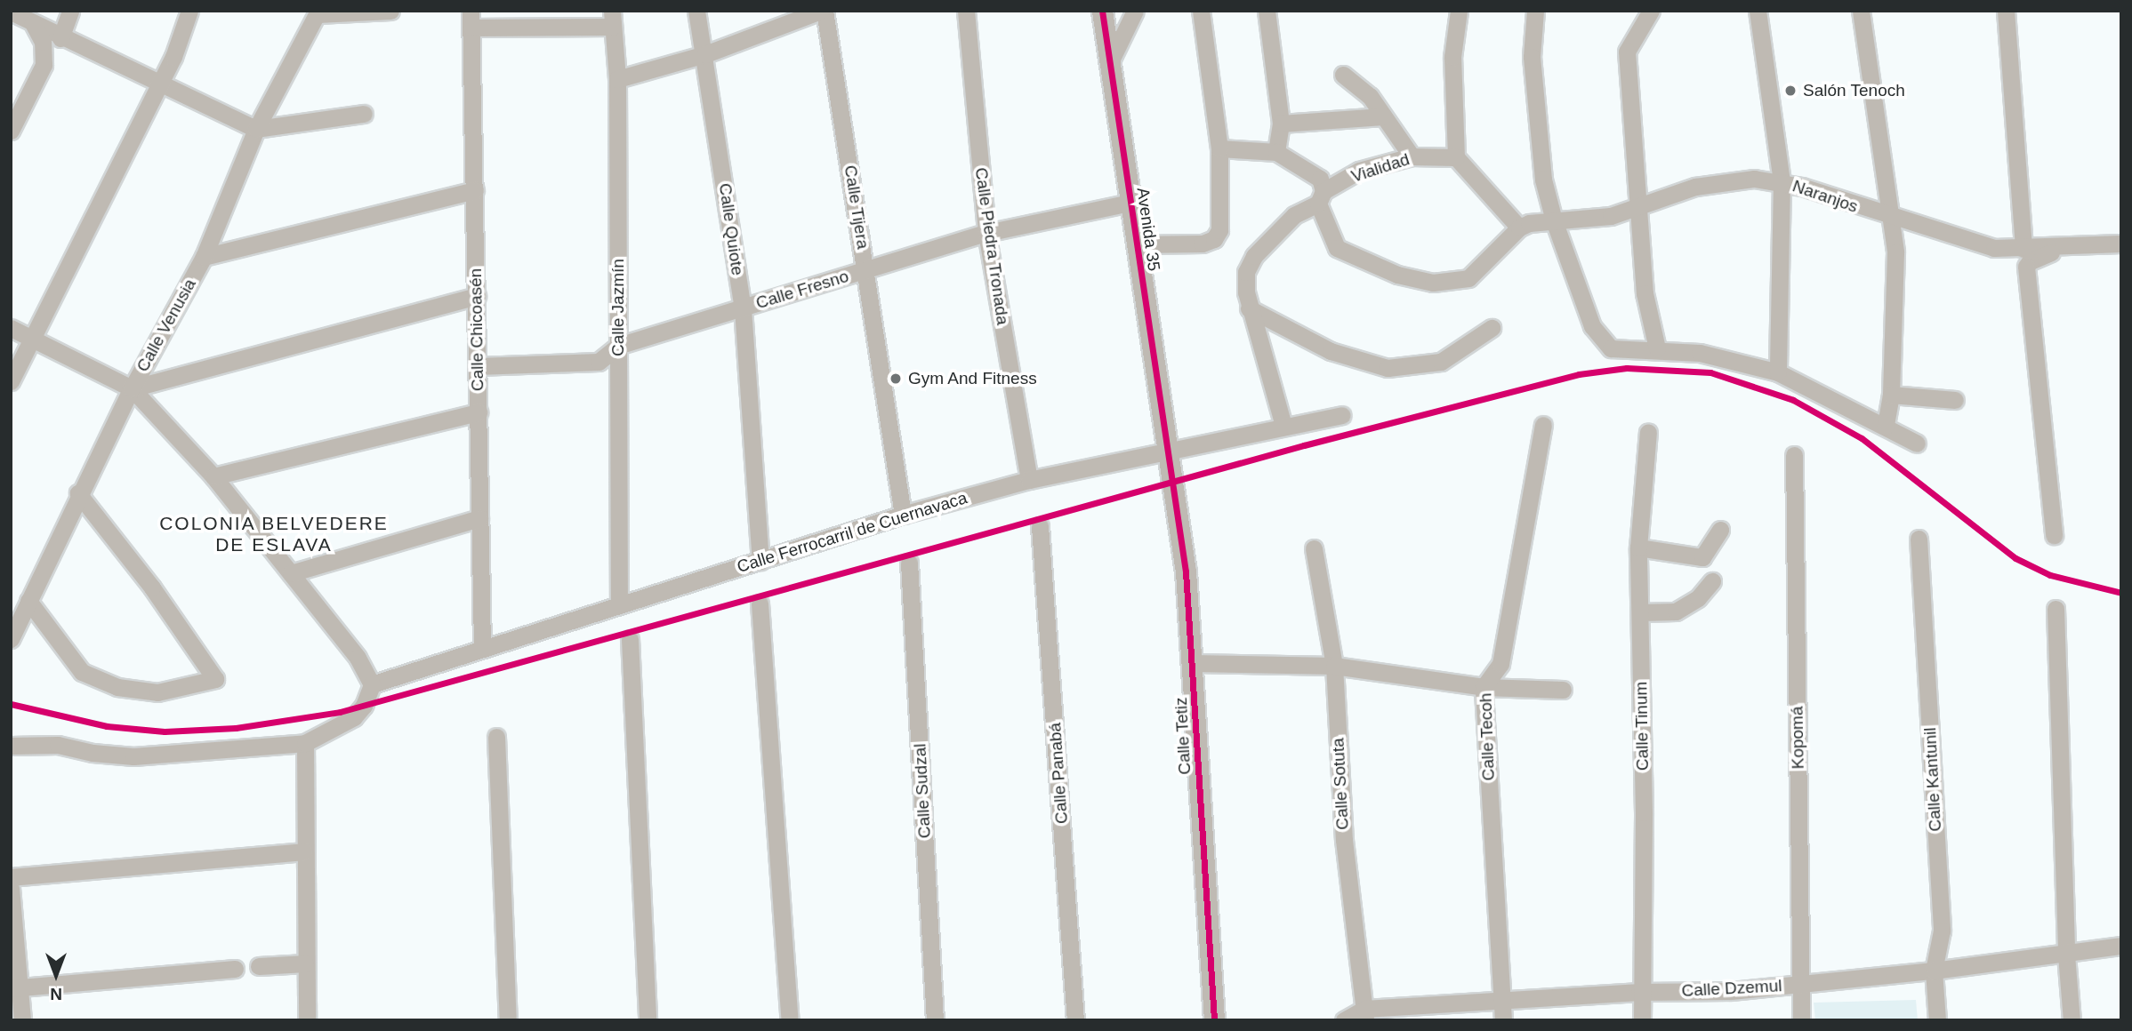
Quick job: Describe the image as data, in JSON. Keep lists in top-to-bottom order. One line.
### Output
{"streets":{"street":["Vialidad","Naranjos","Calle Tijera","Calle Quiote","Avenida 35","Calle Piedra Tronada","Calle Fresno","Calle Jazmín","Calle Venusia","Calle Chicoasén","Calle Ferrocarril de Cuernavaca","Calle Tinum","Calle Tetiz","Calle Tecoh","Kopomá","Calle Panabá","Calle Kantunil","Calle Sotuta","Calle Sudzal","Calle Dzemul"]},"crossings":[["Vialidad","Naranjos"],["Vialidad","Calle Ferrocarril de Cuernavaca"],["Calle Tijera","Calle Fresno"],["Calle Tijera","Calle Ferrocarril de Cuernavaca"],["Calle Quiote","Calle Fresno"],["Calle Quiote","Calle Ferrocarril de Cuernavaca"],["Avenida 35","Calle Fresno"],["Avenida 35","Calle Ferrocarril de Cuernavaca"],["Avenida 35","Calle Tetiz"],["Calle Piedra Tronada","Calle Fresno"],["Calle Piedra Tronada","Calle Ferrocarril de Cuernavaca"],["Calle Fresno","Calle Jazmín"],["Calle Fresno","Calle Chicoasén"],["Calle Jazmín","Calle Ferrocarril de Cuernavaca"],["Calle Chicoasén","Calle Ferrocarril de Cuernavaca"],["Calle Ferrocarril de Cuernavaca","Calle Tetiz"],["Calle Tinum","Calle Dzemul"],["Calle Tecoh","Calle Dzemul"],["Kopomá","Calle Dzemul"],["Calle Kantunil","Calle Dzemul"],["Calle Sotuta","Calle Dzemul"]],"districts":["COLONIA BELVEDERE DE ESLAVA"],"places":["Salón Tenoch","Gym And Fitness"],"north":"bottom"}
